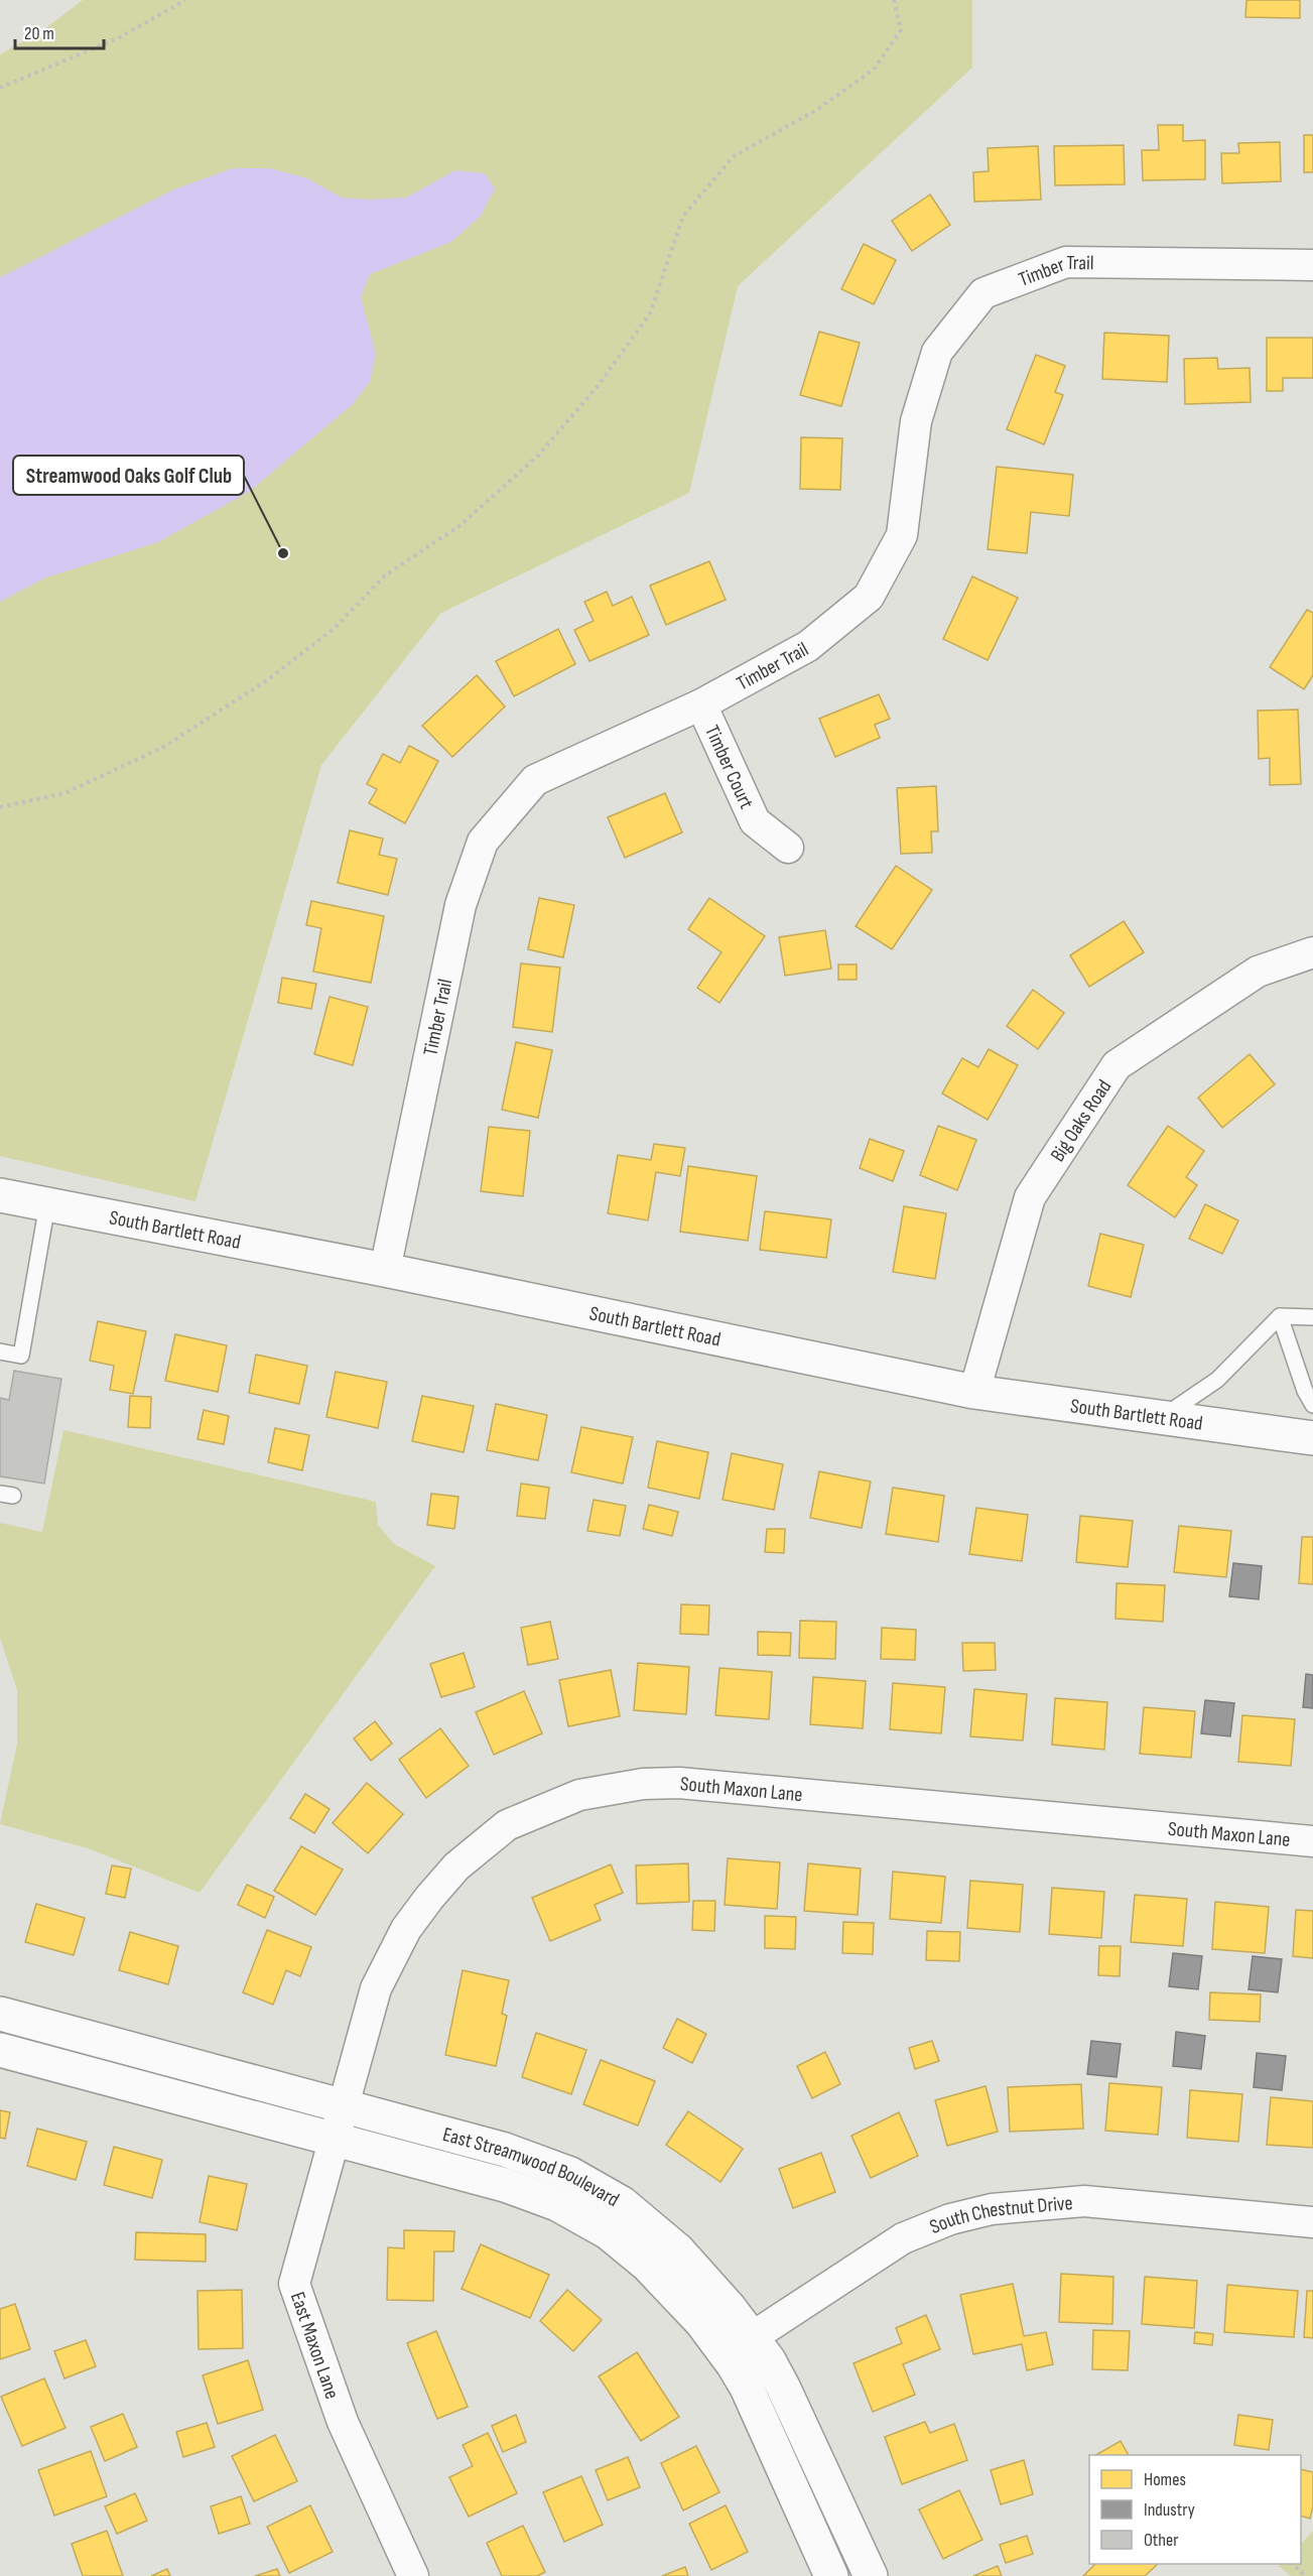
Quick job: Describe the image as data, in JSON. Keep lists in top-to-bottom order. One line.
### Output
{"streets":{"street":["Timber Trail","Timber Court","Big Oaks Road","South Bartlett Road","South Maxon Lane","East Streamwood Boulevard","South Chestnut Drive","East Maxon Lane"]},"crossings":[["Timber Trail","Timber Court"],["Timber Trail","South Bartlett Road"],["Big Oaks Road","South Bartlett Road"],["South Maxon Lane","East Streamwood Boulevard"],["South Maxon Lane","East Maxon Lane"],["East Streamwood Boulevard","South Chestnut Drive"],["East Streamwood Boulevard","East Maxon Lane"]],"places":["Streamwood Oaks Golf Club"],"legend":["Homes","Industry","Other"],"scale_bar":"20 m"}
